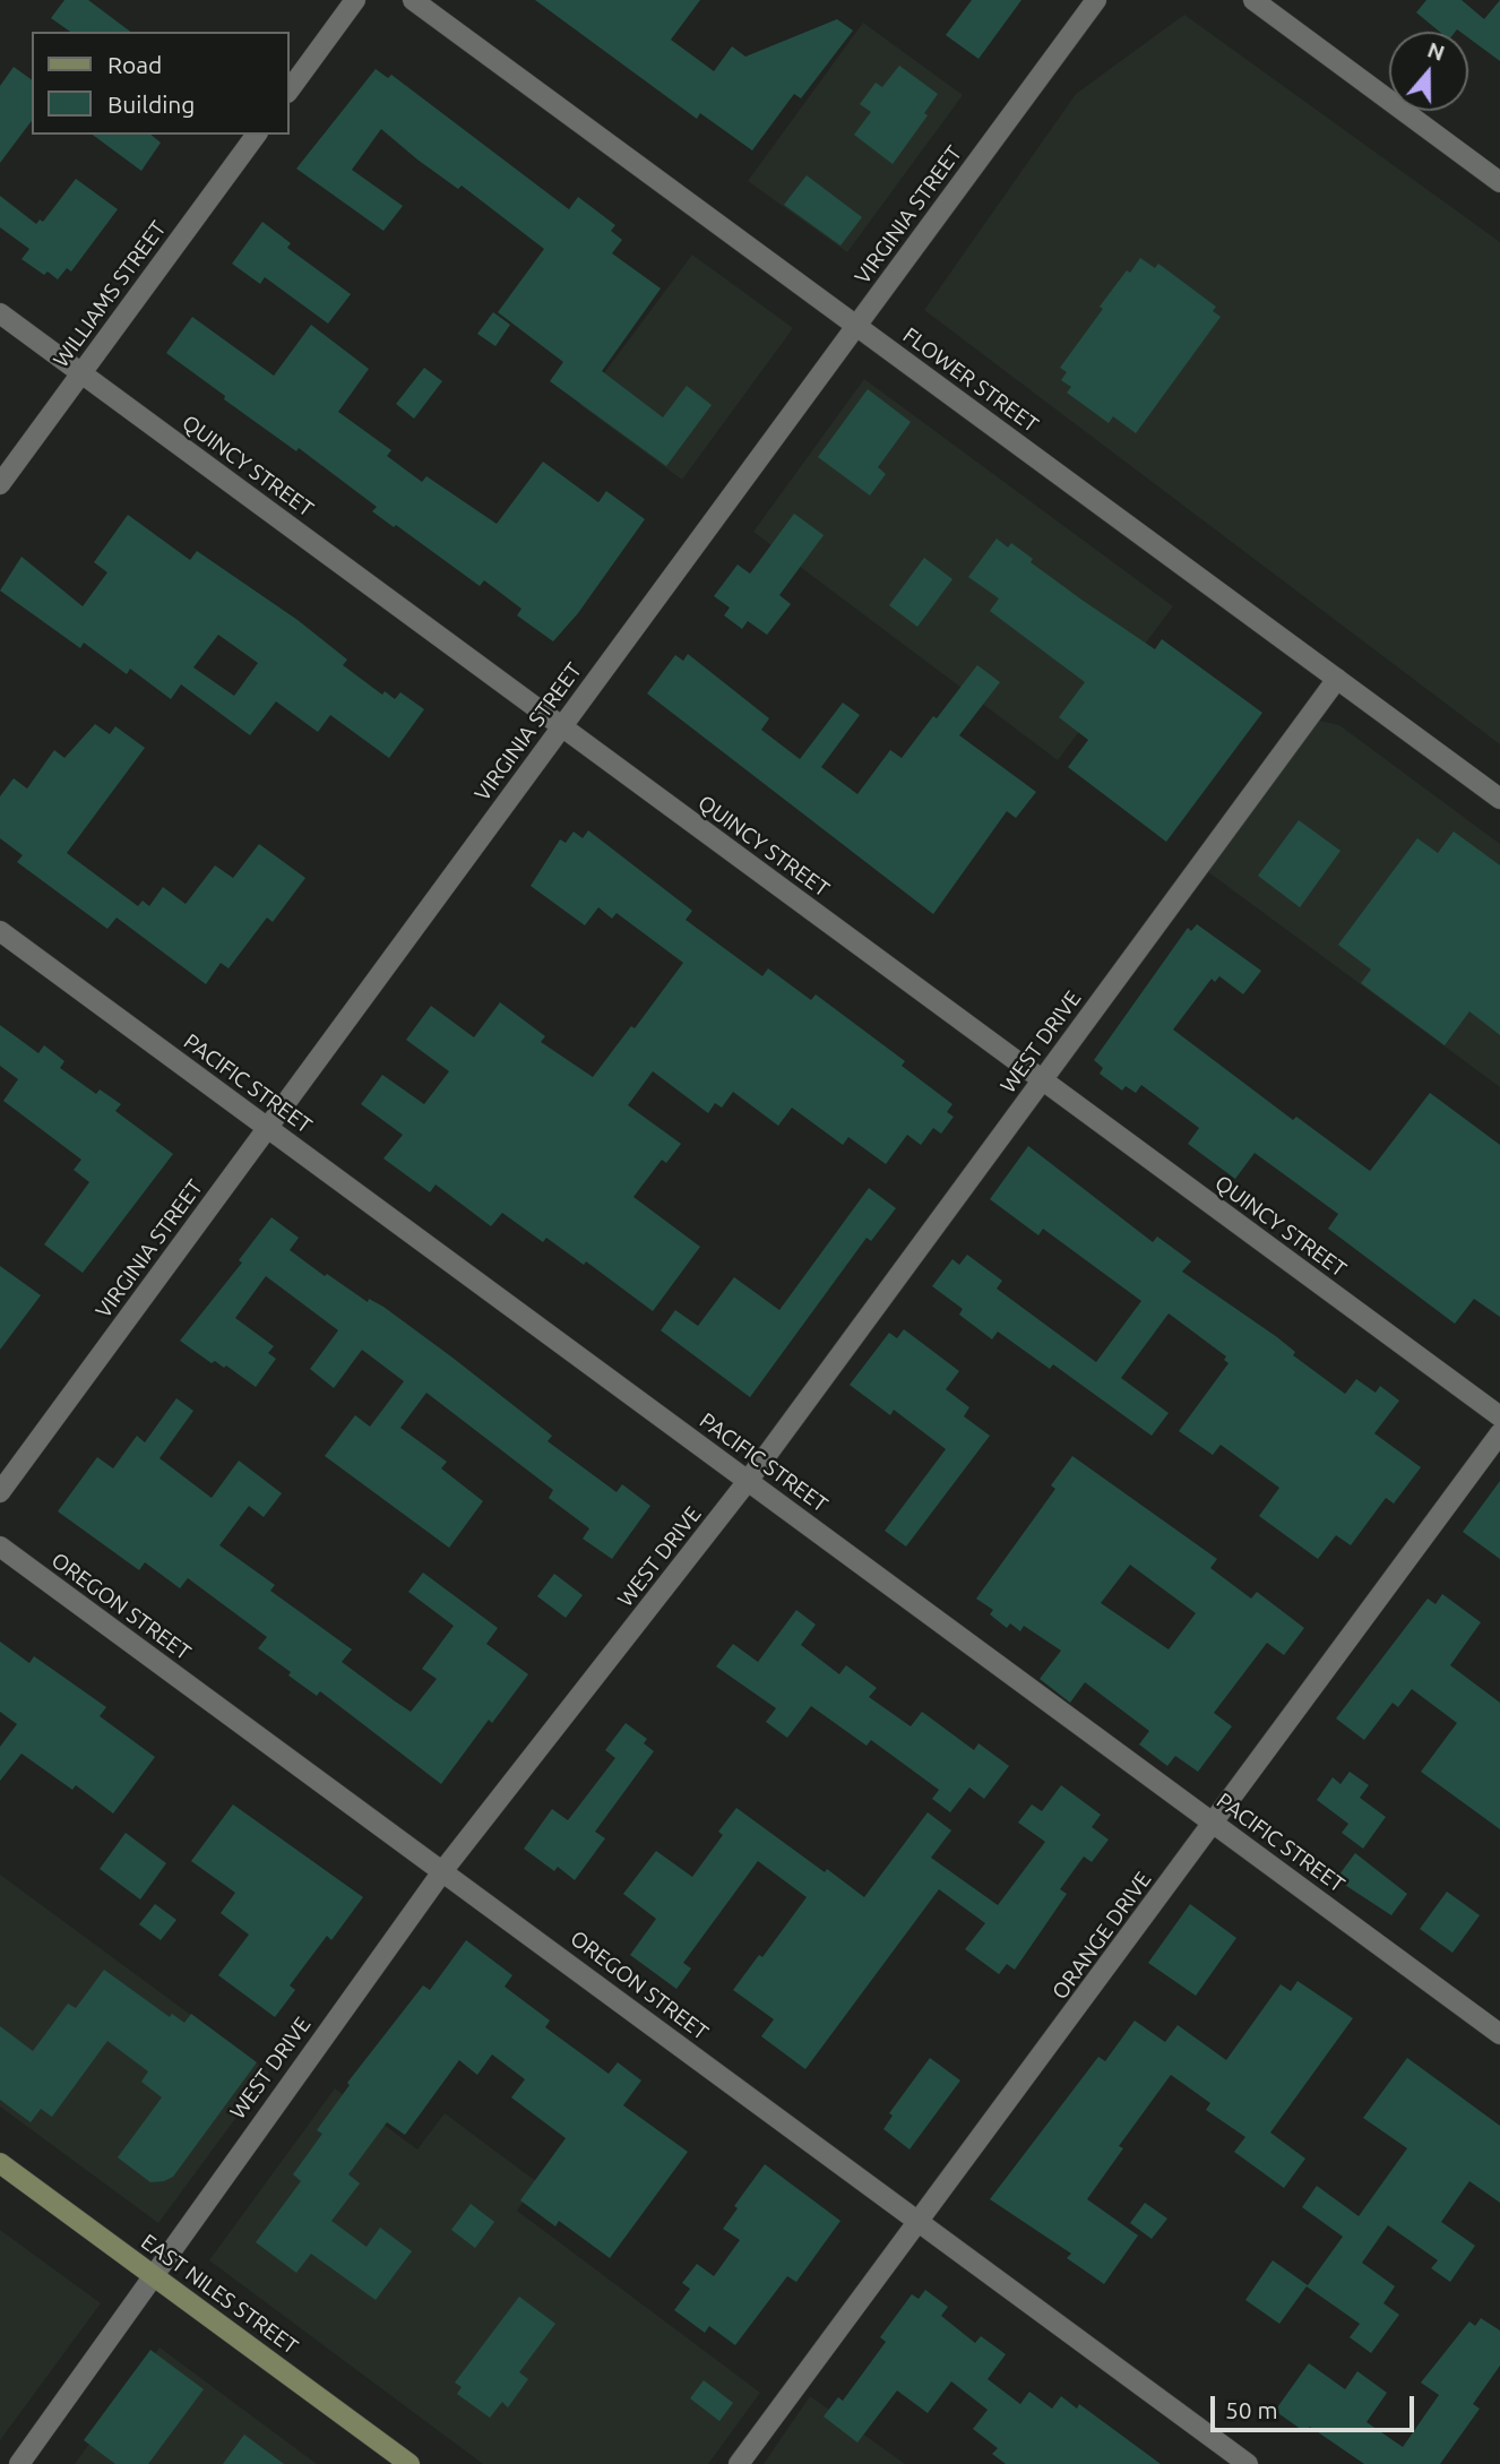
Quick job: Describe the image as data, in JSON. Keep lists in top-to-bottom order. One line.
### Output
{"streets":{"main road":["EAST NILES STREET"],"street":["VIRGINIA STREET","WILLIAMS STREET","FLOWER STREET","QUINCY STREET","WEST DRIVE","PACIFIC STREET","OREGON STREET","ORANGE DRIVE"]},"crossings":[["VIRGINIA STREET","FLOWER STREET"],["VIRGINIA STREET","QUINCY STREET"],["VIRGINIA STREET","PACIFIC STREET"],["WILLIAMS STREET","QUINCY STREET"],["FLOWER STREET","WEST DRIVE"],["QUINCY STREET","WEST DRIVE"],["WEST DRIVE","PACIFIC STREET"],["WEST DRIVE","OREGON STREET"],["WEST DRIVE","EAST NILES STREET"],["PACIFIC STREET","ORANGE DRIVE"],["OREGON STREET","ORANGE DRIVE"]],"legend":["Road","Building"],"scale_bar":"50 m","north":"top"}
